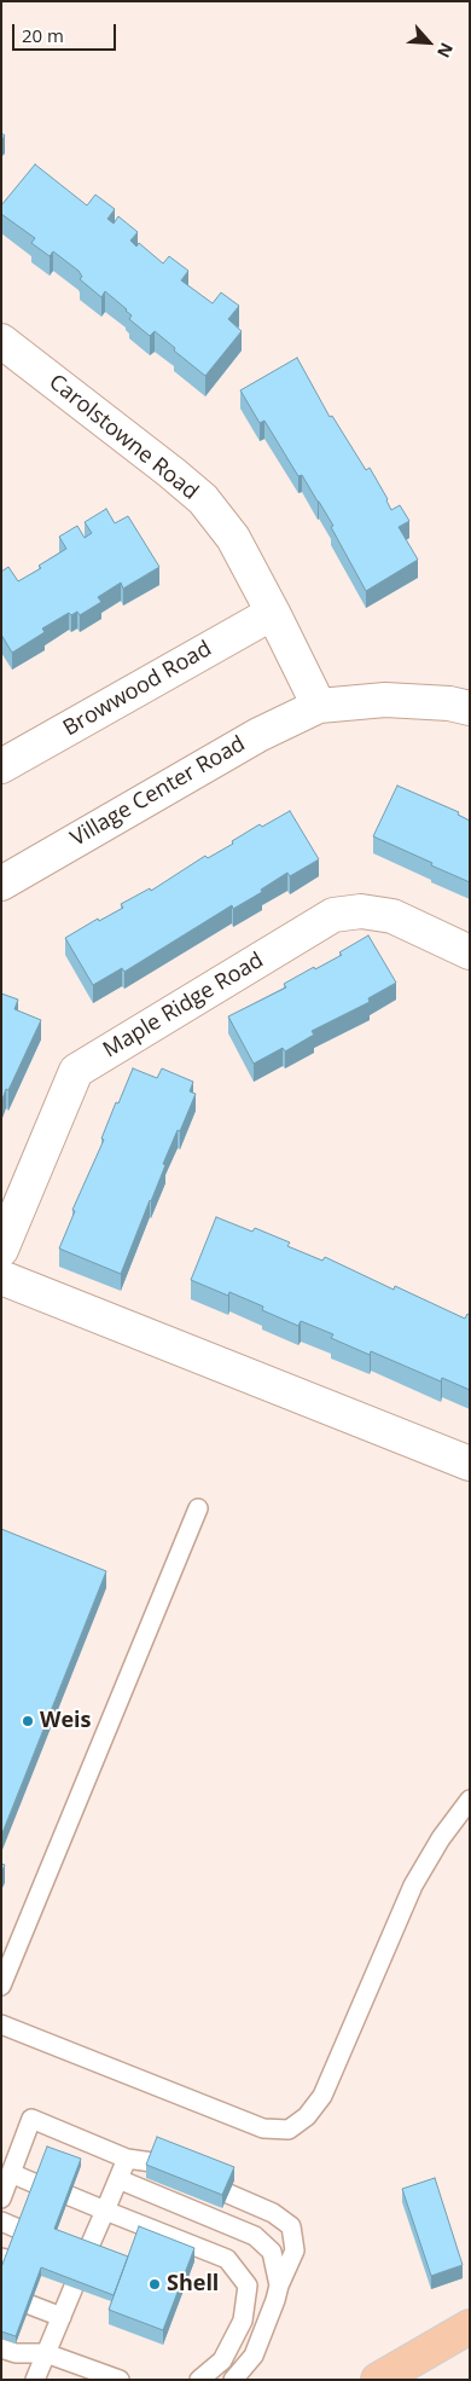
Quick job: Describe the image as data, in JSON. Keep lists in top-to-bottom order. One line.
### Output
{"streets":{"street":["Carolstowne Road","Browwood Road","Village Center Road","Maple Ridge Road"]},"crossings":[["Carolstowne Road","Browwood Road"],["Carolstowne Road","Village Center Road"]],"places":["Weis","Shell"],"scale_bar":"20 m","north":"bottom right"}
